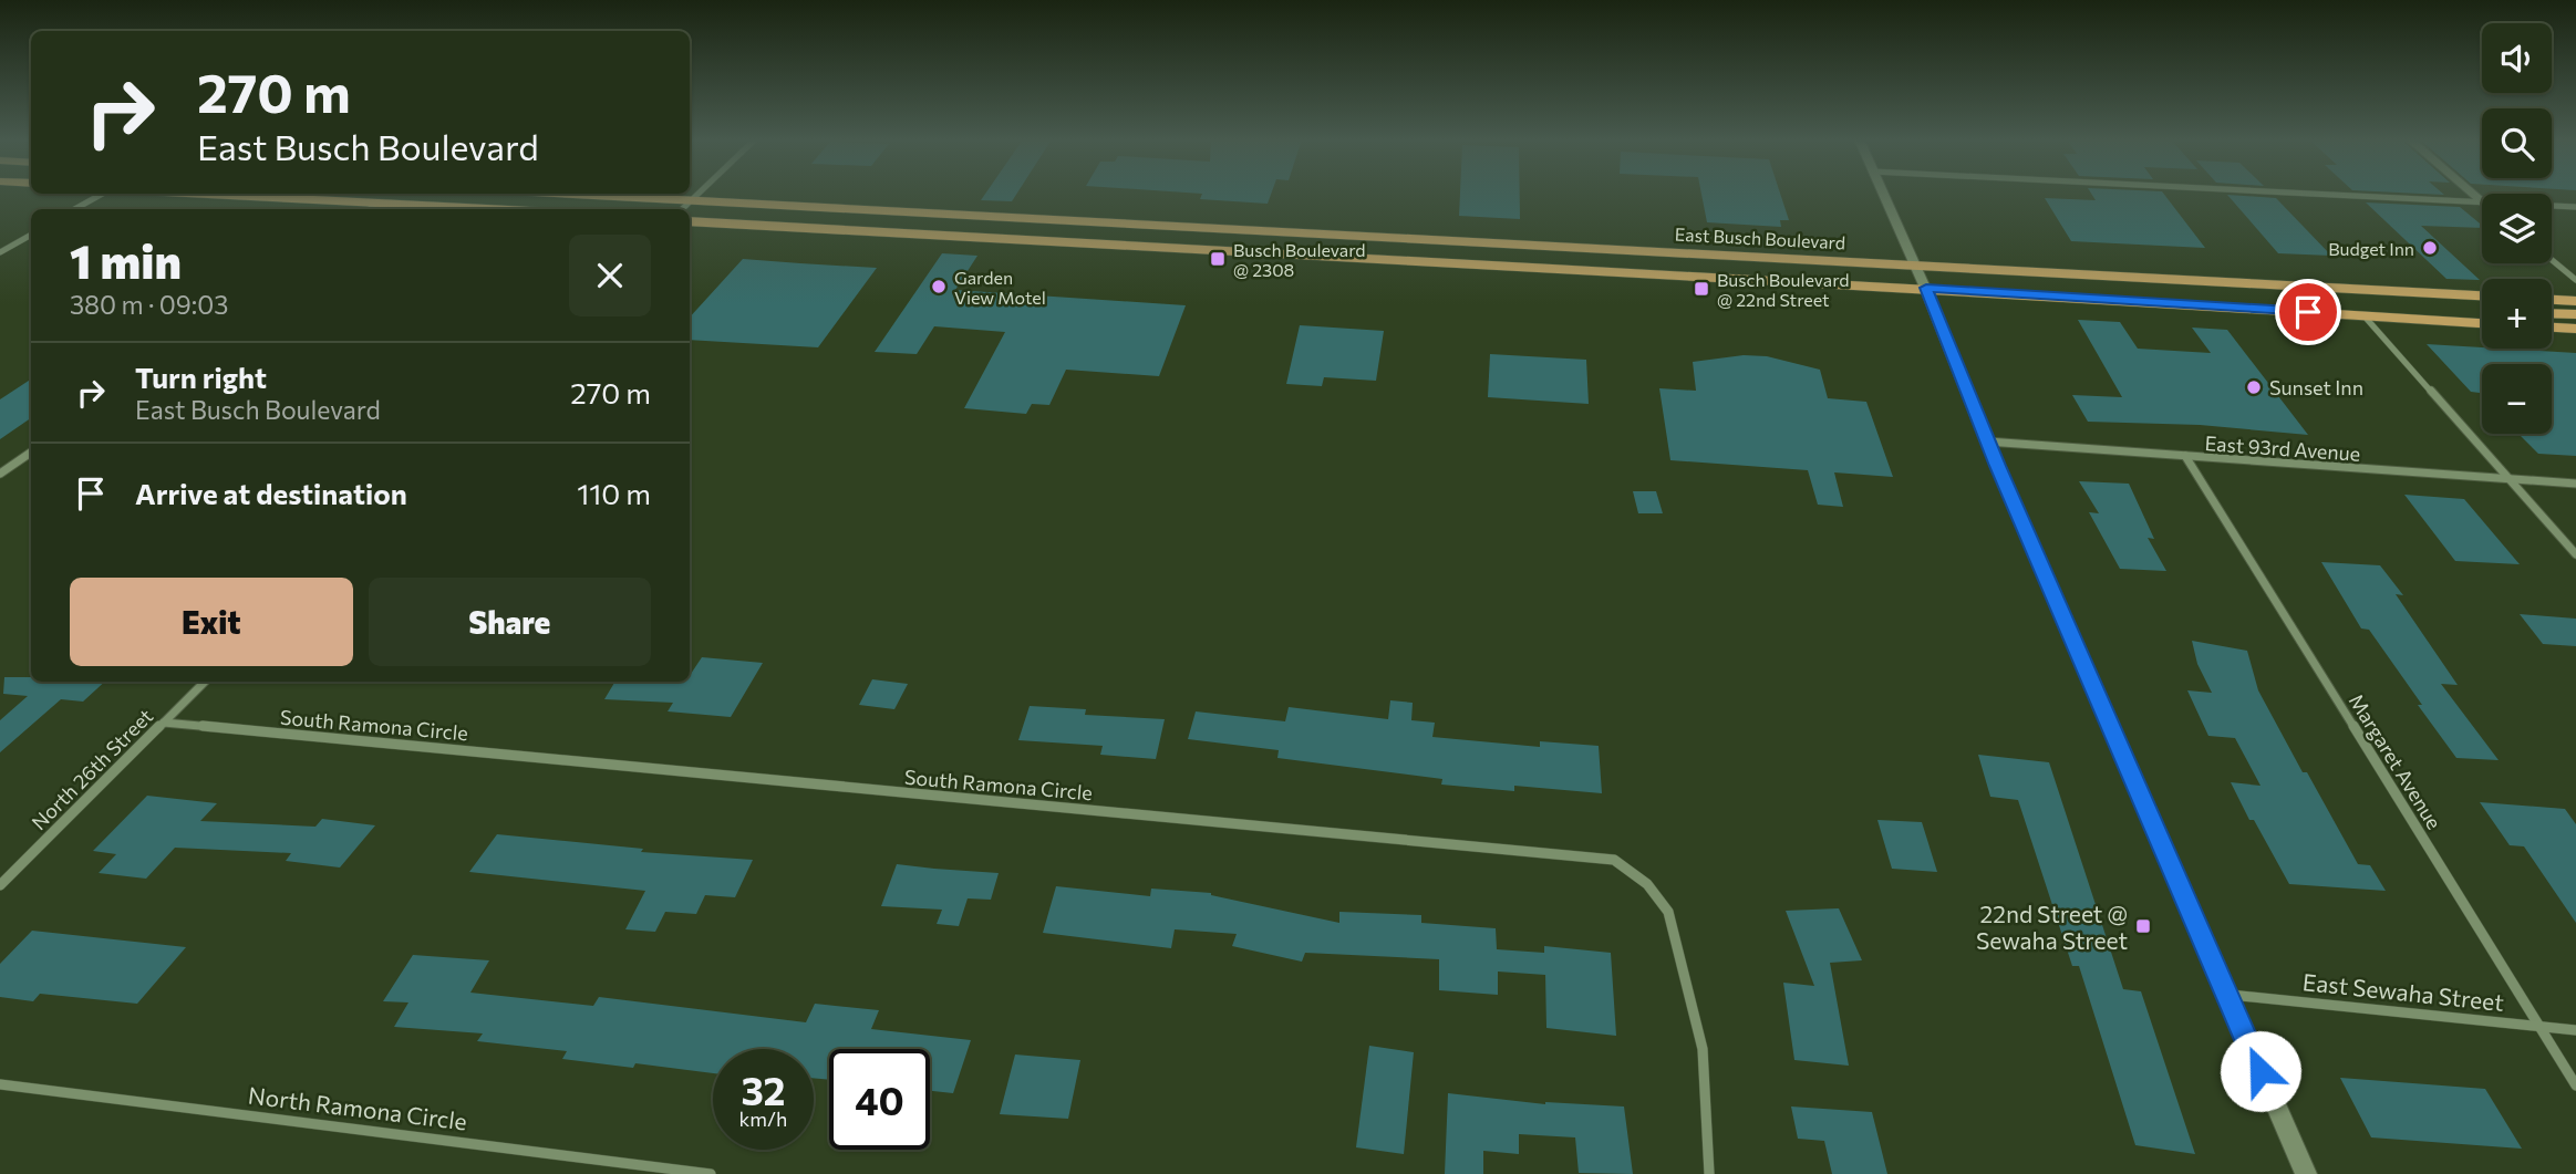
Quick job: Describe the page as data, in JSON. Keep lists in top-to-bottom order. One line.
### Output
{"streets":{"main road":["East Busch Boulevard"],"street":["East 93rd Avenue","South Ramona Circle","Margaret Avenue","North 26th Street","East Sewaha Street","North Ramona Circle"]},"crossings":[["East 93rd Avenue","Margaret Avenue"],["South Ramona Circle","North 26th Street"],["Margaret Avenue","East Sewaha Street"]],"places":{"other":["Budget Inn","Garden View Motel","Sunset Inn"],"transit":["Busch Boulevard @ 2308","Busch Boulevard @ 22nd Street","22nd Street @ Sewaha Street"]},"page":{"map_buttons":["+","−"],"turn":["270 m","East Busch Boulevard"],"heading":["1 min","380 m · 09:03"],"list":[{"name":"Turn right","note":"East Busch Boulevard","value":"270 m"},{"name":"Arrive at destination","value":"110 m"}],"buttons":["Exit","Share"],"speed":"32 km/h","limit":"40"}}
